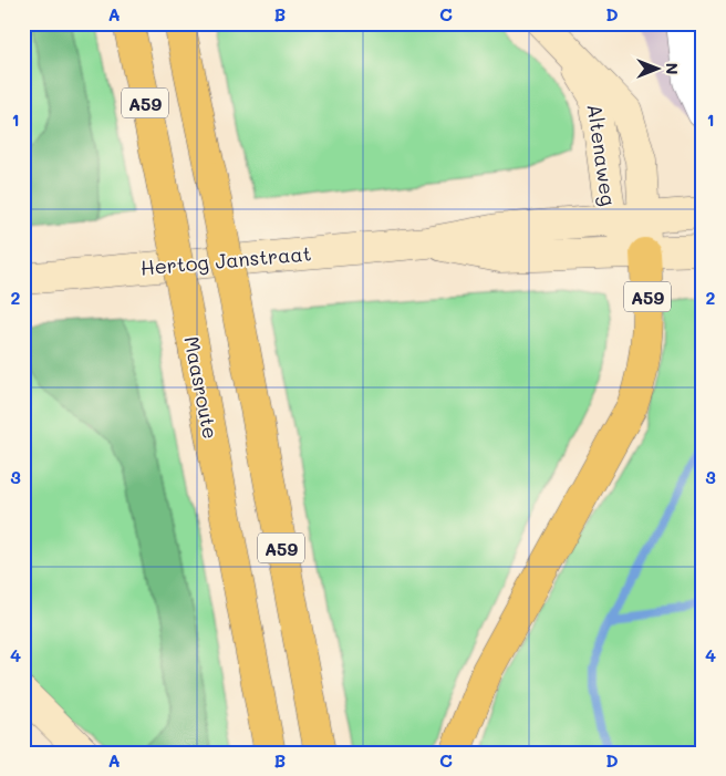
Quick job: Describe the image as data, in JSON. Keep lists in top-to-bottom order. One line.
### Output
{"streets":{"highway":["A59","Maasroute"],"main road":["Altenaweg","Hertog Janstraat"]},"crossings":[["A59","Altenaweg"],["A59","Hertog Janstraat"],["Altenaweg","Hertog Janstraat"]],"north":"right","grid":{"columns":["A","B","C","D"],"rows":["1","2","3","4"]}}
